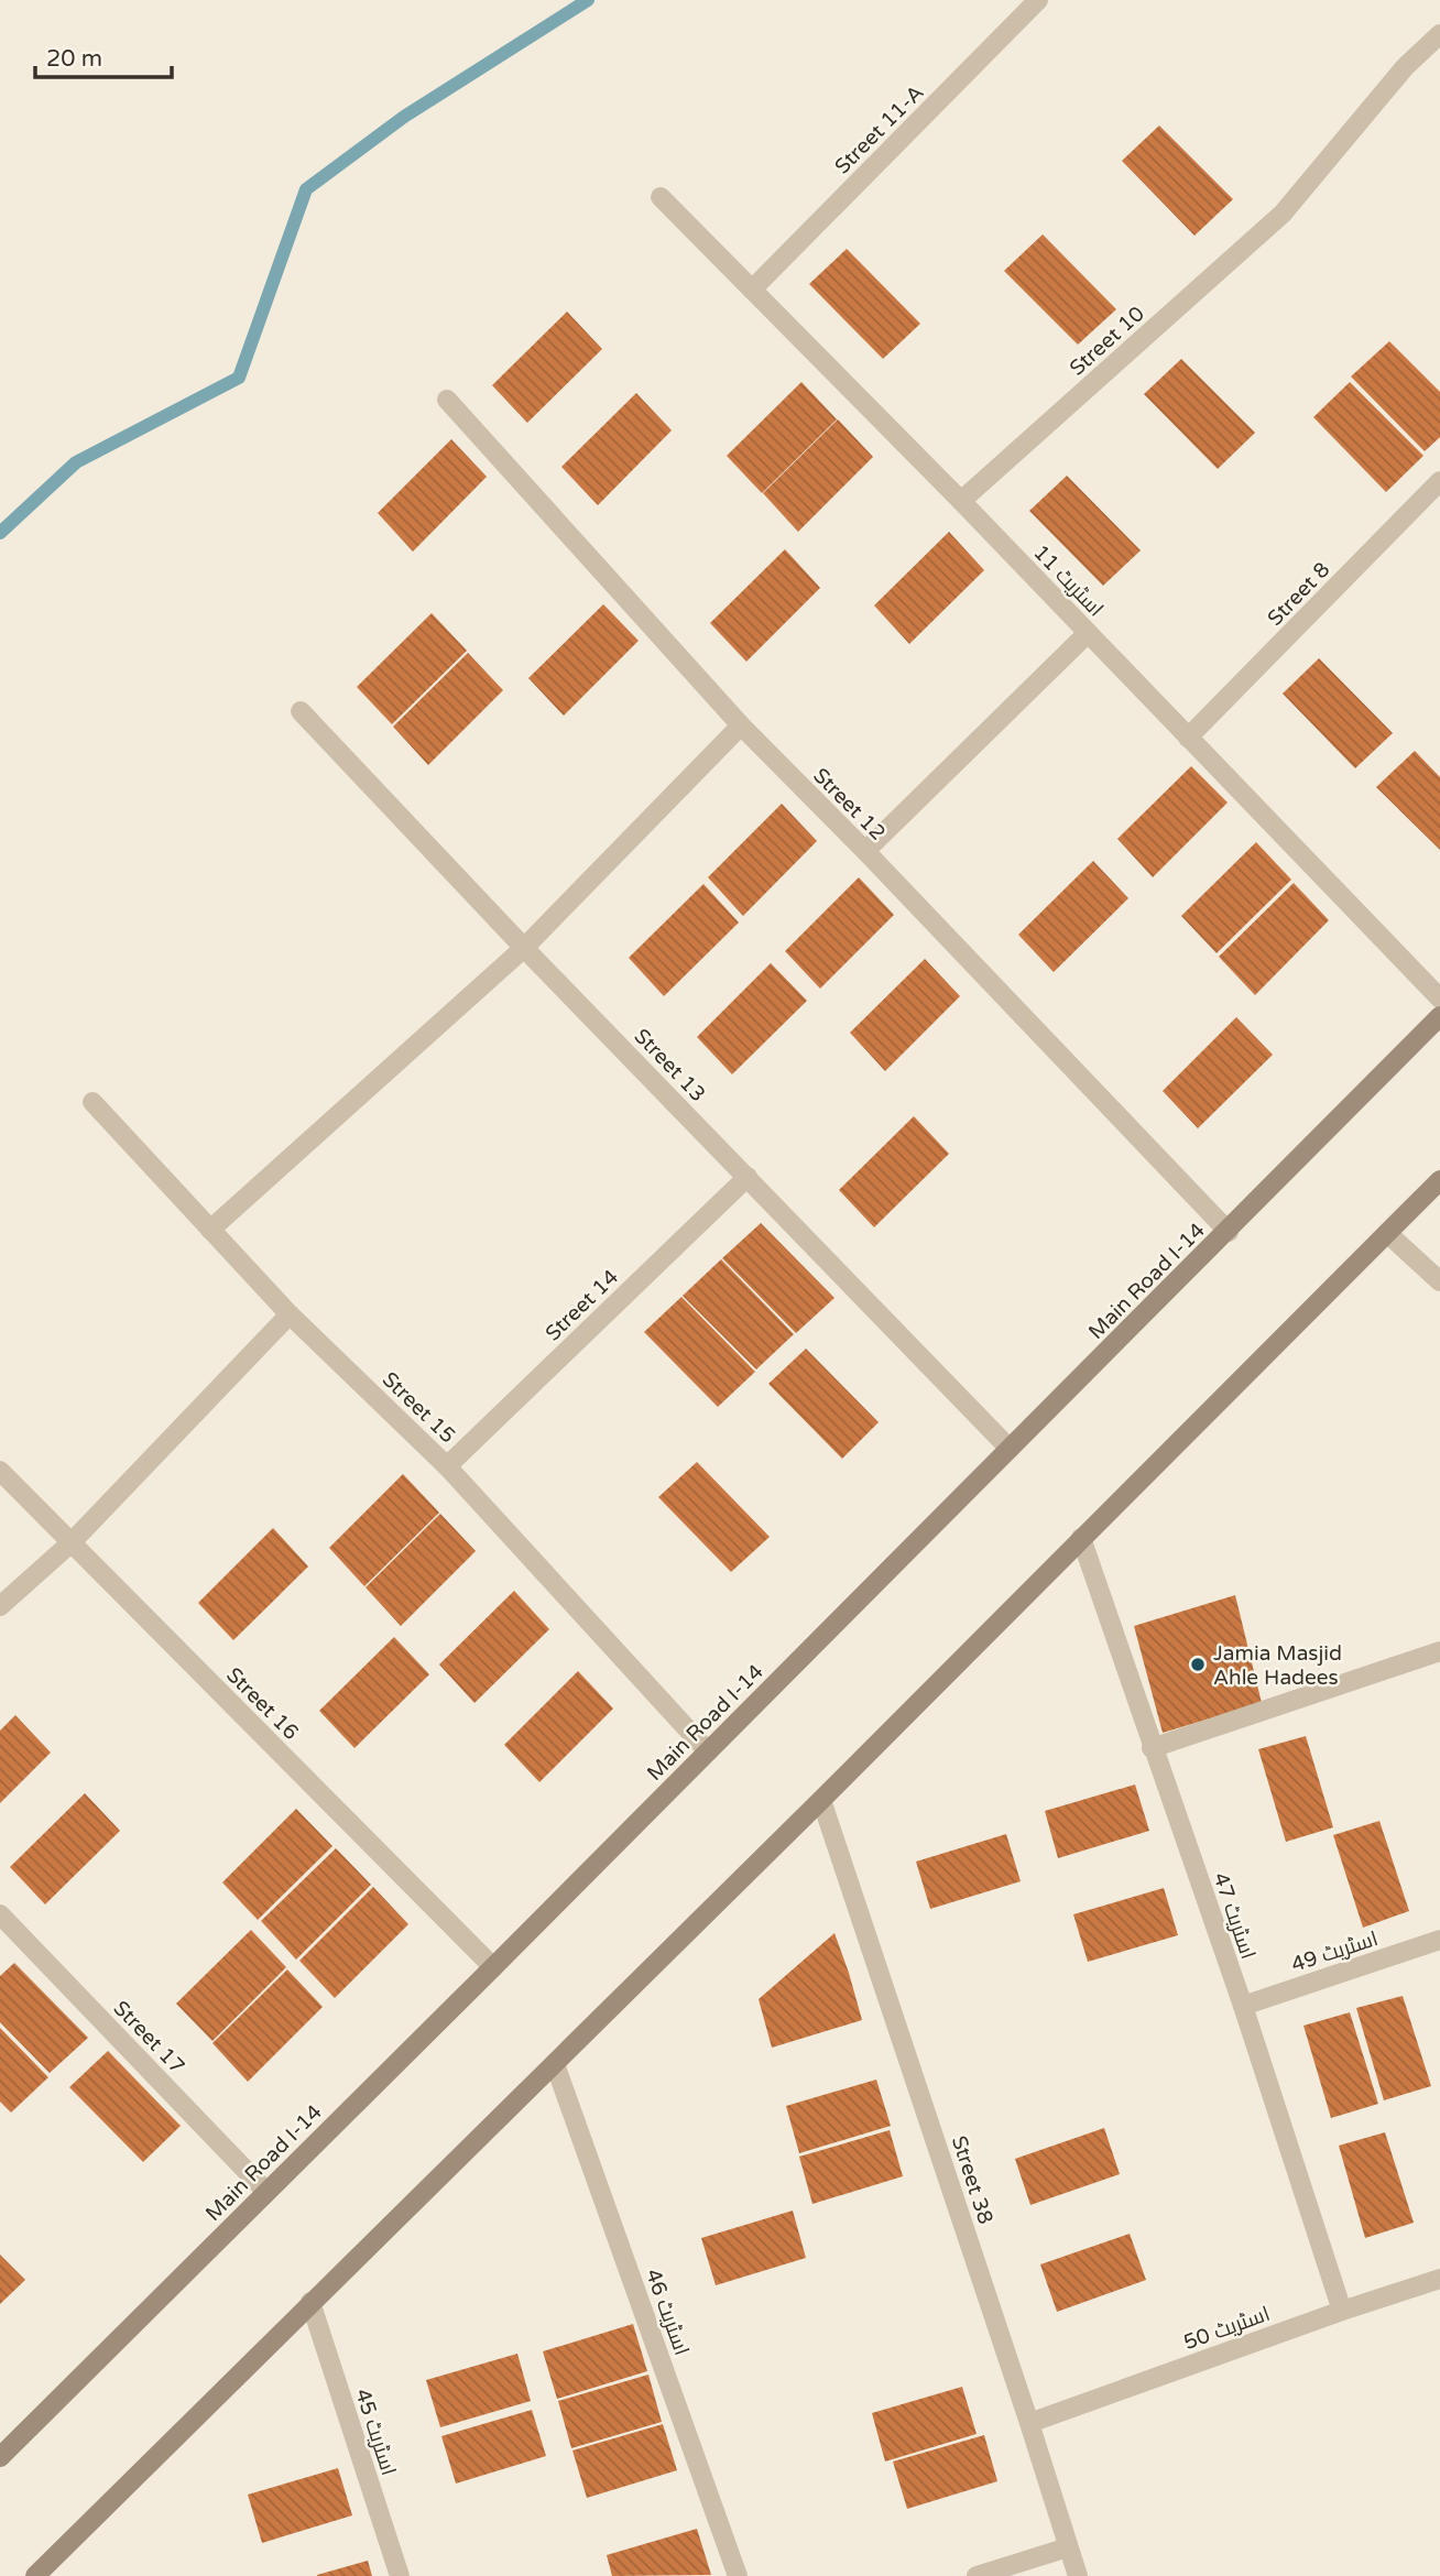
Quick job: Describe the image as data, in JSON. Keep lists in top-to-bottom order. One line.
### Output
{"streets":{"main road":["Main Road I-14"],"street":["Street 11-A","Street 10","اسٹریٹ 11","Street 8","Street 12","Street 13","Street 14","Street 15","Street 16","اسٹریٹ 47","اسٹریٹ 49","Street 17","Street 38","اسٹریٹ 46","اسٹریٹ 50","اسٹریٹ 45"]},"crossings":[["Street 11-A","اسٹریٹ 11"],["Street 10","اسٹریٹ 11"],["اسٹریٹ 11","Street 8"],["Street 12","Main Road I-14"],["Street 13","Main Road I-14"],["Street 13","Street 14"],["Main Road I-14","Street 15"],["Main Road I-14","Street 16"],["Main Road I-14","Street 17"],["Street 14","Street 15"],["اسٹریٹ 47","اسٹریٹ 49"],["اسٹریٹ 47","اسٹریٹ 50"],["Street 38","اسٹریٹ 50"]],"places":["Jamia Masjid Ahle Hadees"],"scale_bar":"20 m"}
